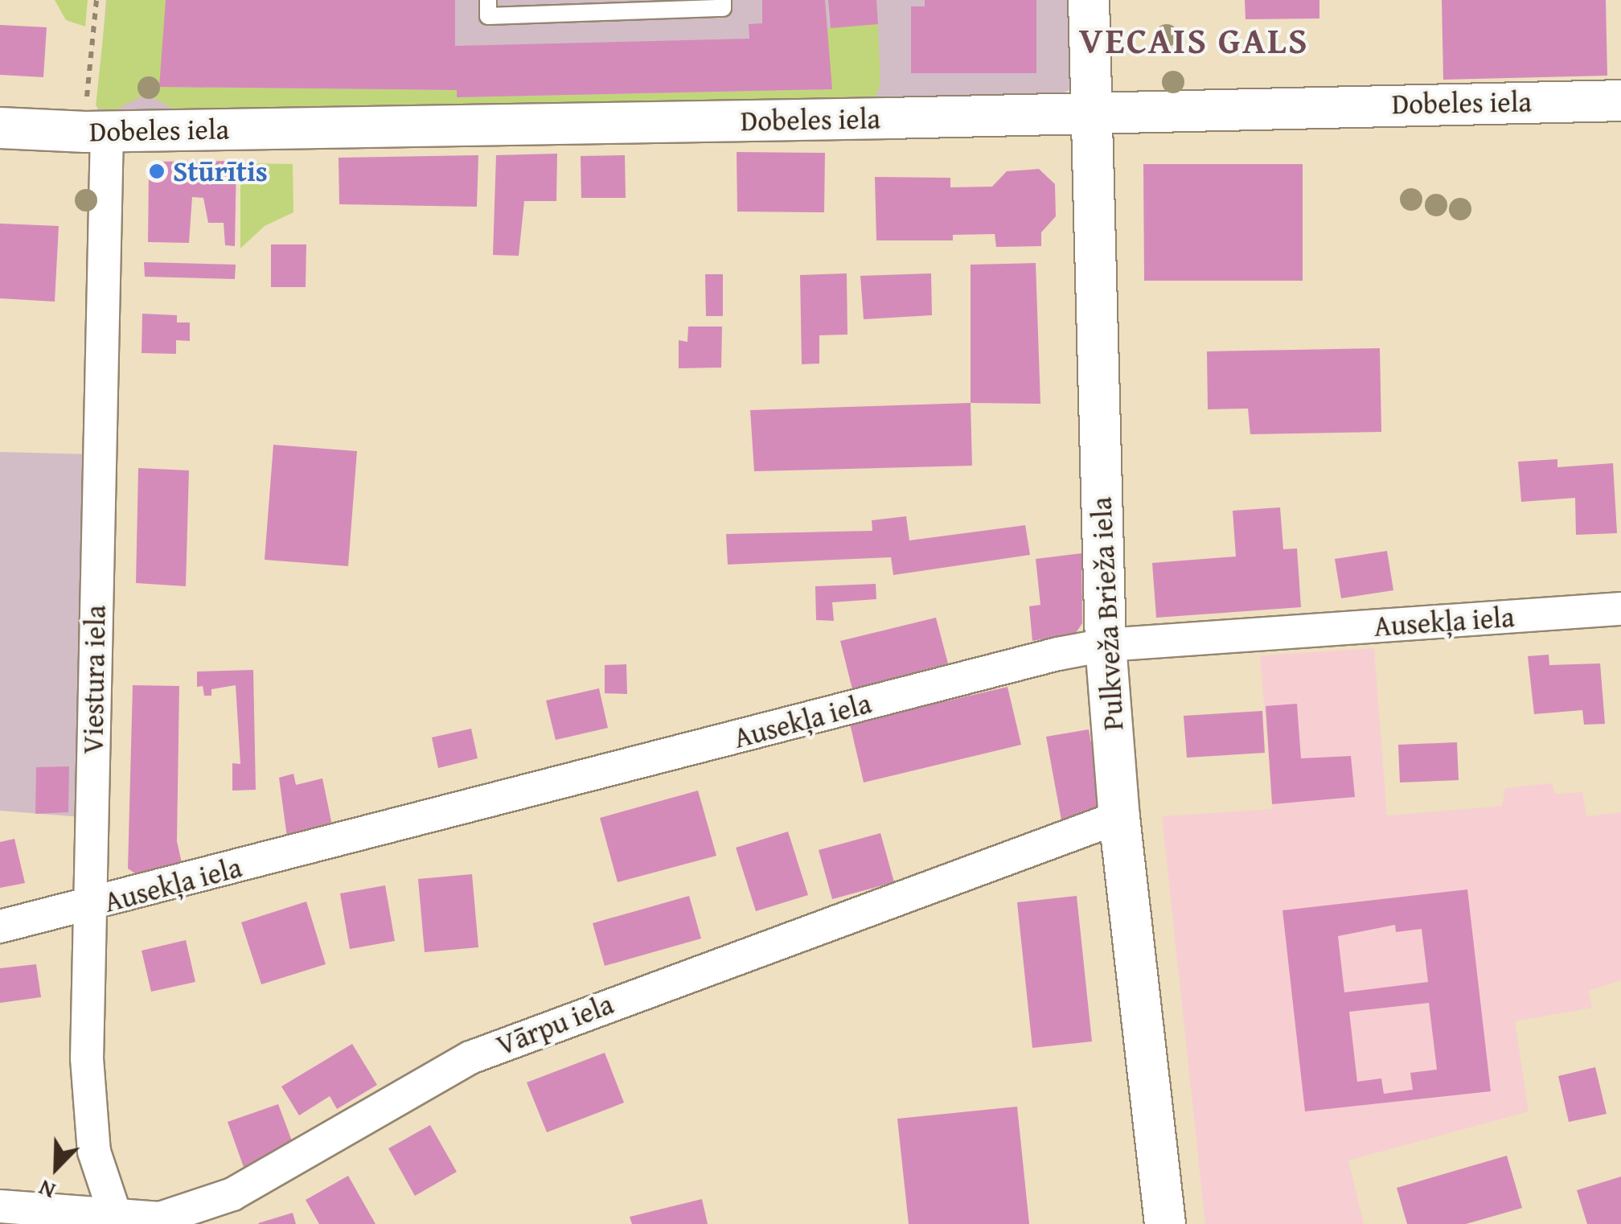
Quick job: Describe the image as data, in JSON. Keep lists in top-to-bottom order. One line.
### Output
{"streets":{"street":["Dobeles iela","Pulkveža Brieža iela","Ausekļa iela","Viestura iela","Vārpu iela"]},"crossings":[["Dobeles iela","Pulkveža Brieža iela"],["Dobeles iela","Viestura iela"],["Pulkveža Brieža iela","Ausekļa iela"],["Pulkveža Brieža iela","Vārpu iela"],["Ausekļa iela","Viestura iela"],["Viestura iela","Vārpu iela"]],"districts":["VECAIS GALS"],"places":["Stūrītis"],"north":"bottom left"}
